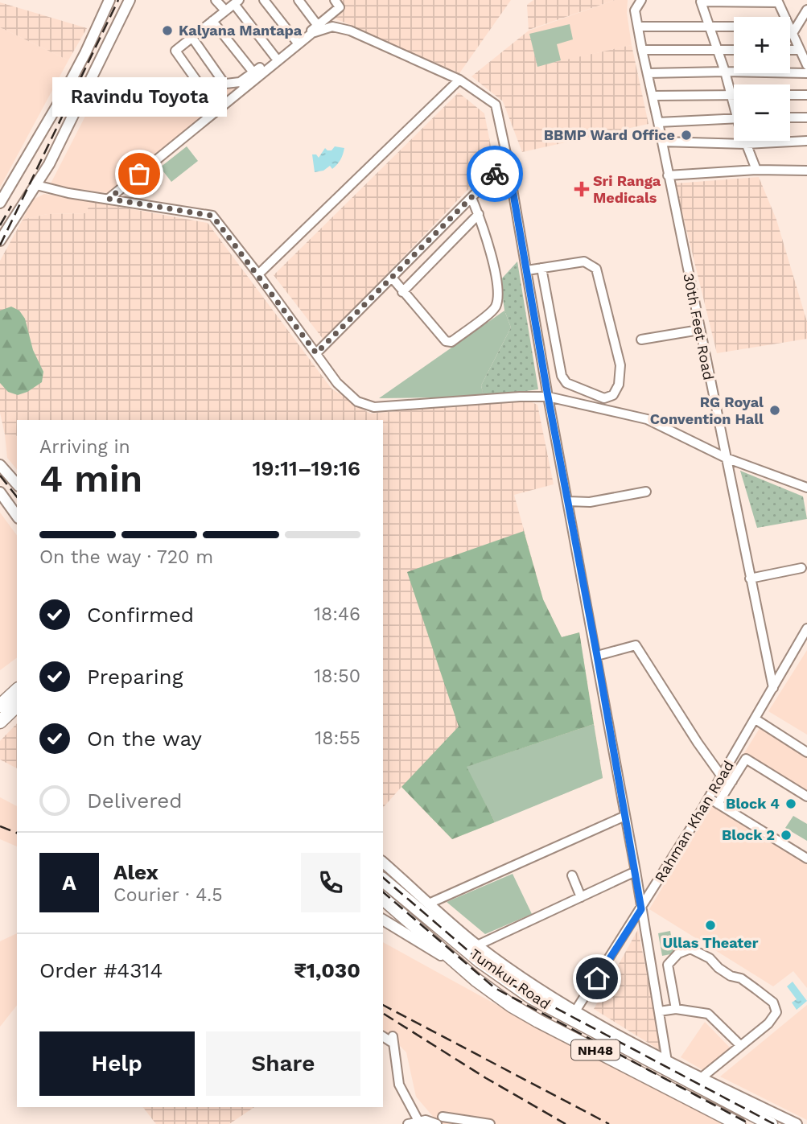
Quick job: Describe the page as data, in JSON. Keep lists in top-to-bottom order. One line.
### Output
{"streets":{"highway":["Tumkur Road","NH48"],"street":["30th Feet Road","Rahman Khan Road"]},"crossings":[["30th Feet Road","Rahman Khan Road"],["Rahman Khan Road","Tumkur Road"]],"places":{"other":["Kalyana Mantapa","BBMP Ward Office","Ravindu Toyota","RG Royal Convention Hall","Block 4","Block 2","Ullas Theater"],"health":["Sri Ranga Medicals"]},"page":{"map_buttons":["+","−"],"bubble":"Ravindu Toyota","heading":["4 min","Arriving in","19:11–19:16"],"panel":["Alex","Courier · 4.5","Order #4314","₹1,030"],"bar":"On the way · 720 m","list":[["Confirmed","18:46"],["Preparing","18:50"],["On the way","18:55"],"Delivered"],"round":"A","buttons":["Help","Share"]}}
